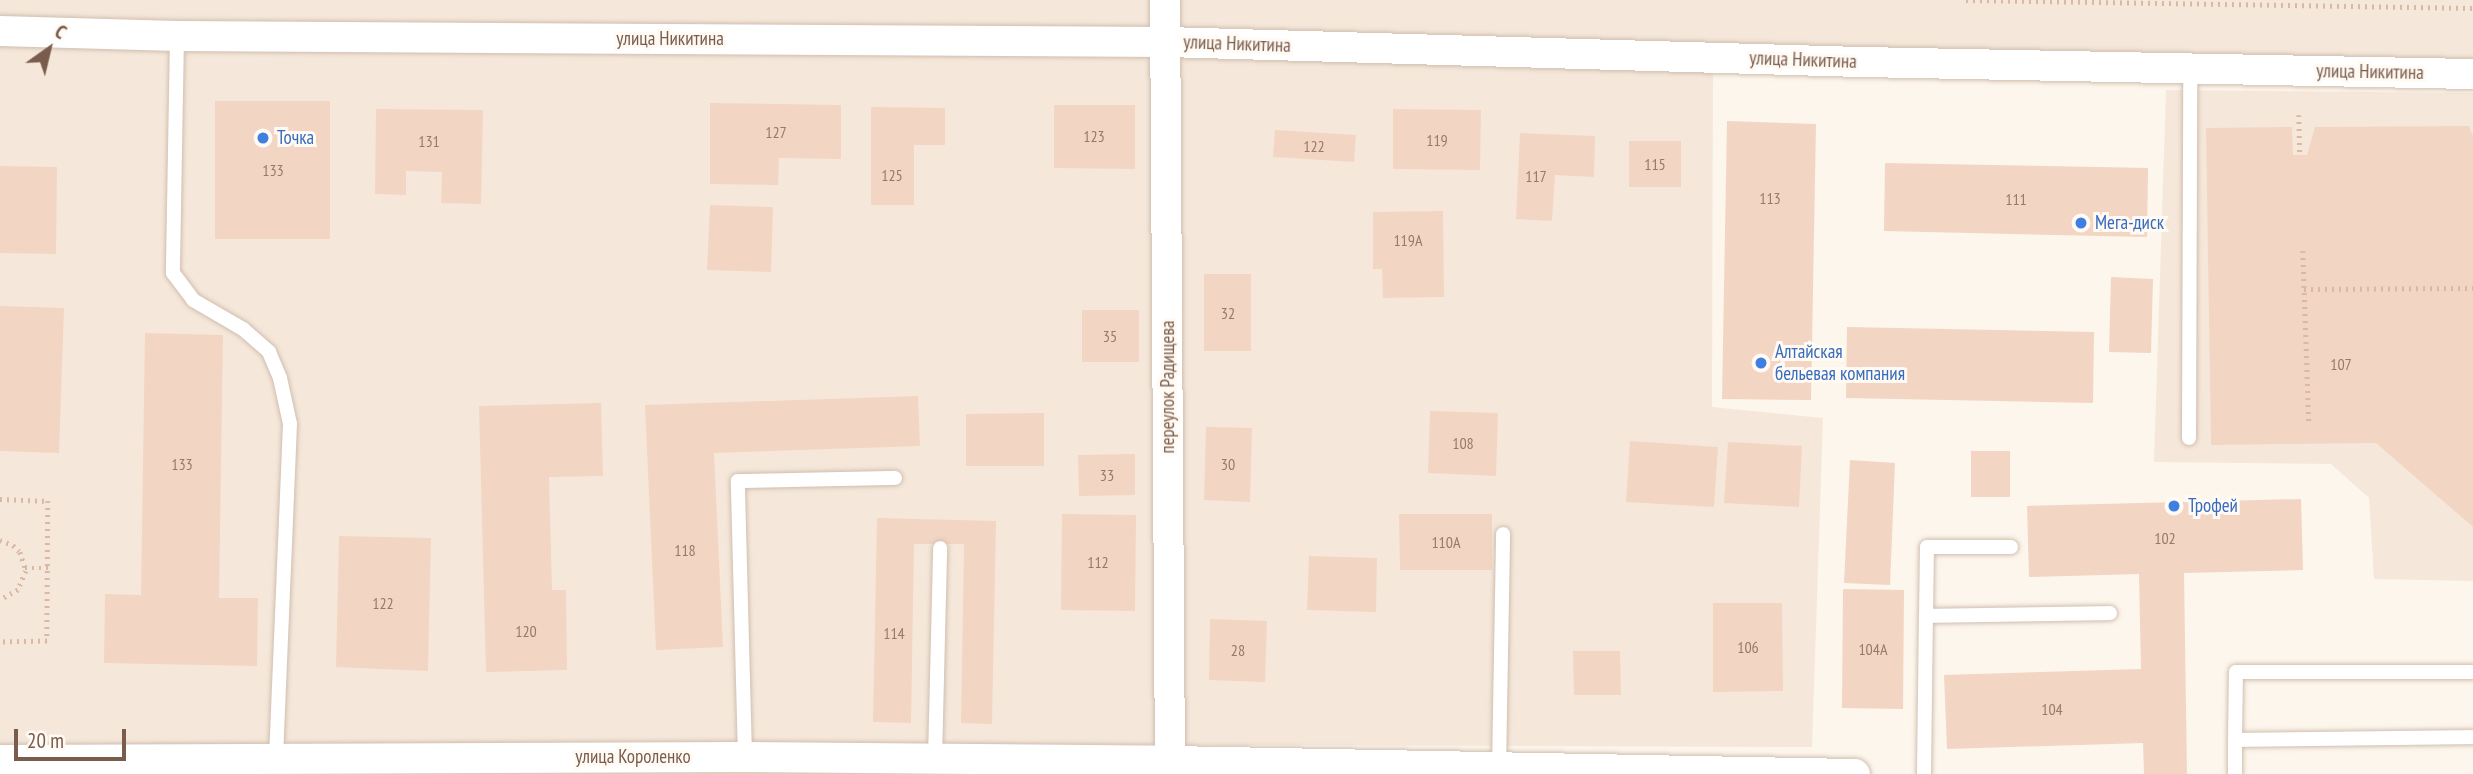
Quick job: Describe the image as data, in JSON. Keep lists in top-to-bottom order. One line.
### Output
{"streets":{"street":["улица Никитина","переулок Радищева","улица Короленко"]},"crossings":[["улица Никитина","переулок Радищева"],["переулок Радищева","улица Короленко"]],"places":["Точка","Мега-диск","Алтайская бельевая компания","Трофей"],"house_numbers":["127","123","119","131","122","115","133","125","117","113","111","119А","32","35","107","108","133","30","33","102","110А","118","112","122","120","114","106","104А","28","104"],"scale_bar":"20 m","north":"top right"}
